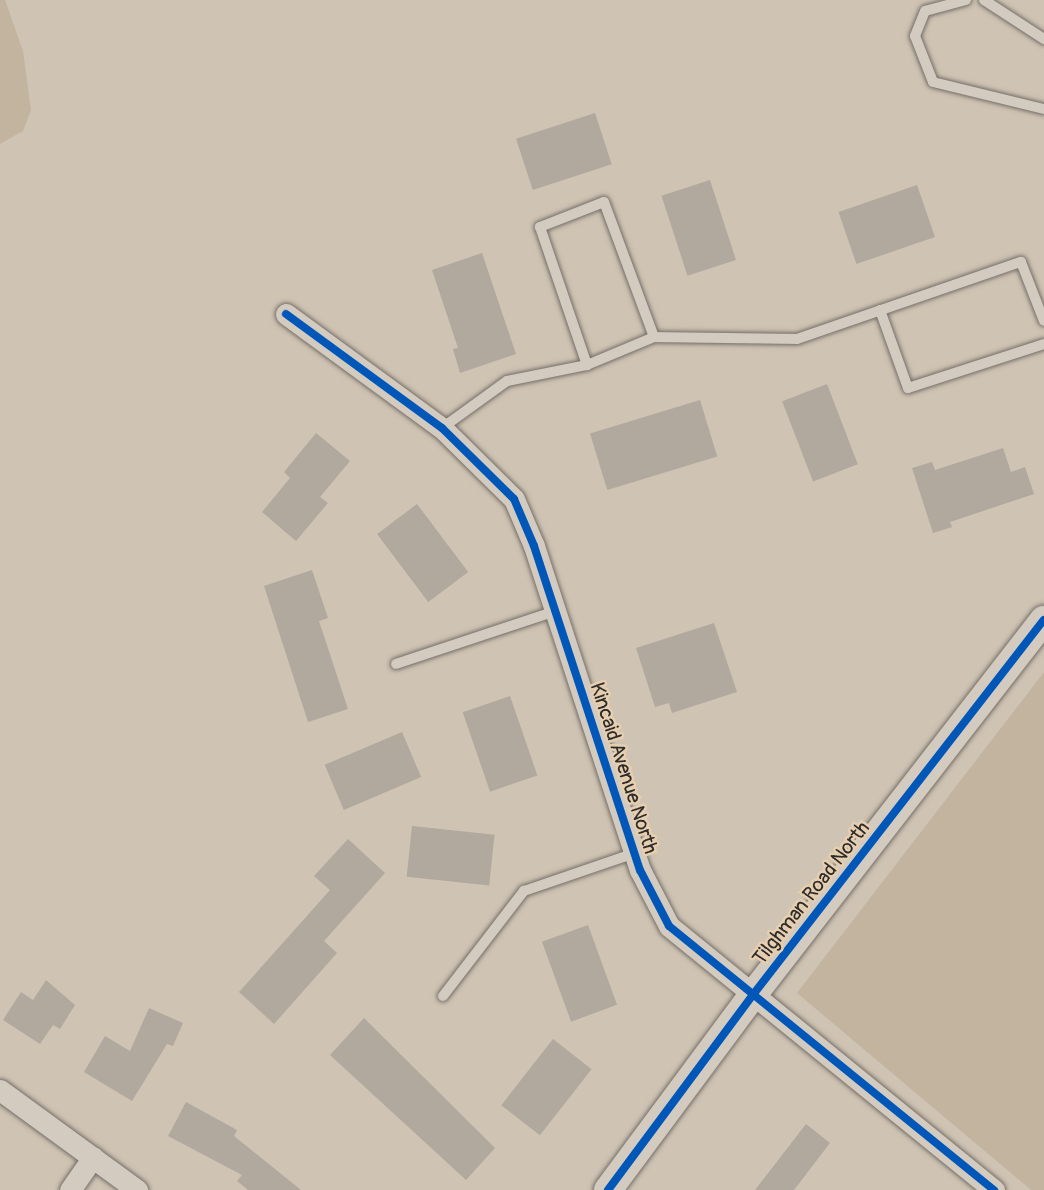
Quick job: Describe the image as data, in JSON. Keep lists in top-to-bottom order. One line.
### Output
{"streets":{"street":["Kincaid Avenue North","Tilghman Road North"]},"crossings":[["Kincaid Avenue North","Tilghman Road North"]]}
